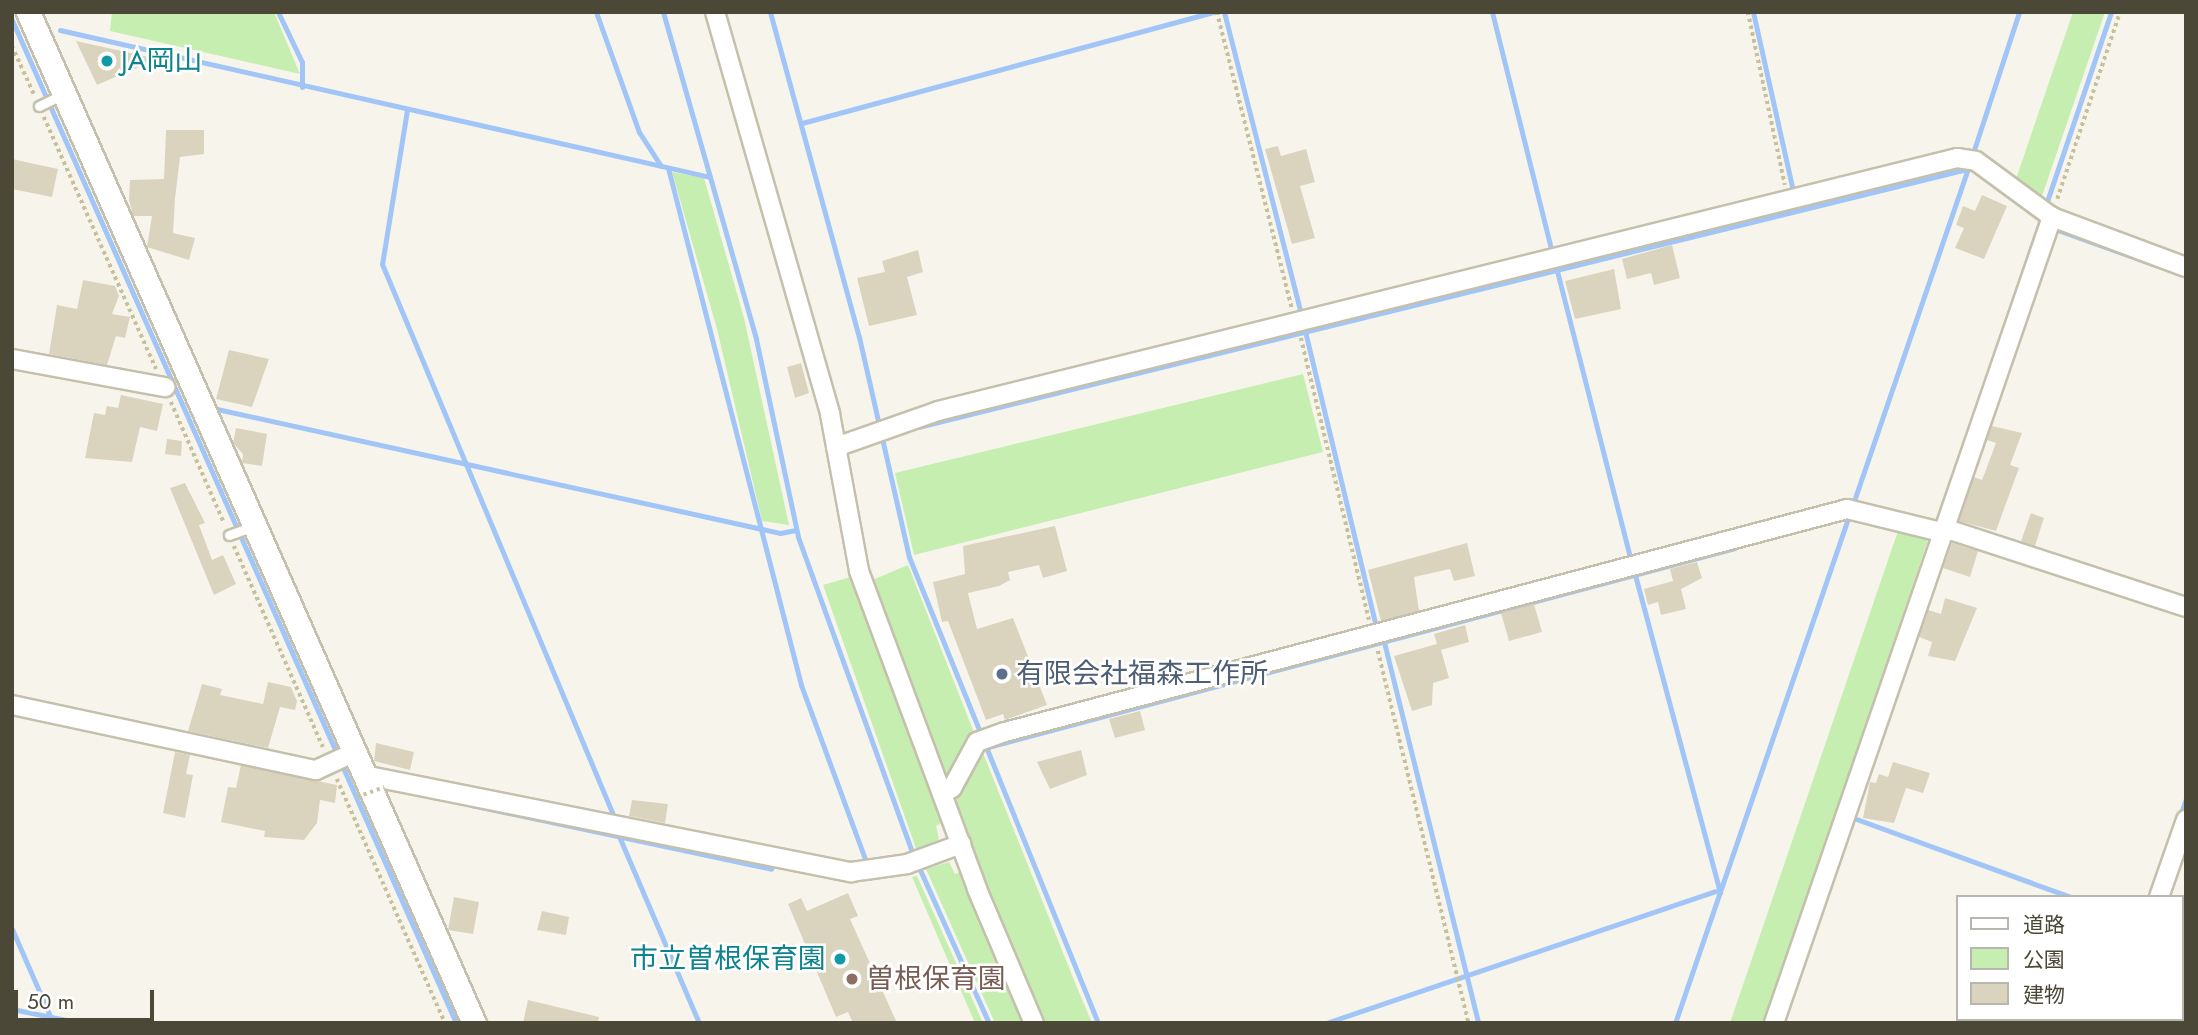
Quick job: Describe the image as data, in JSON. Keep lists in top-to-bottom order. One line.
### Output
{"places":["JA岡山","有限会社福森工作所","市立曽根保育園","曽根保育園"],"legend":["道路","公園","建物"],"scale_bar":"50 m"}
